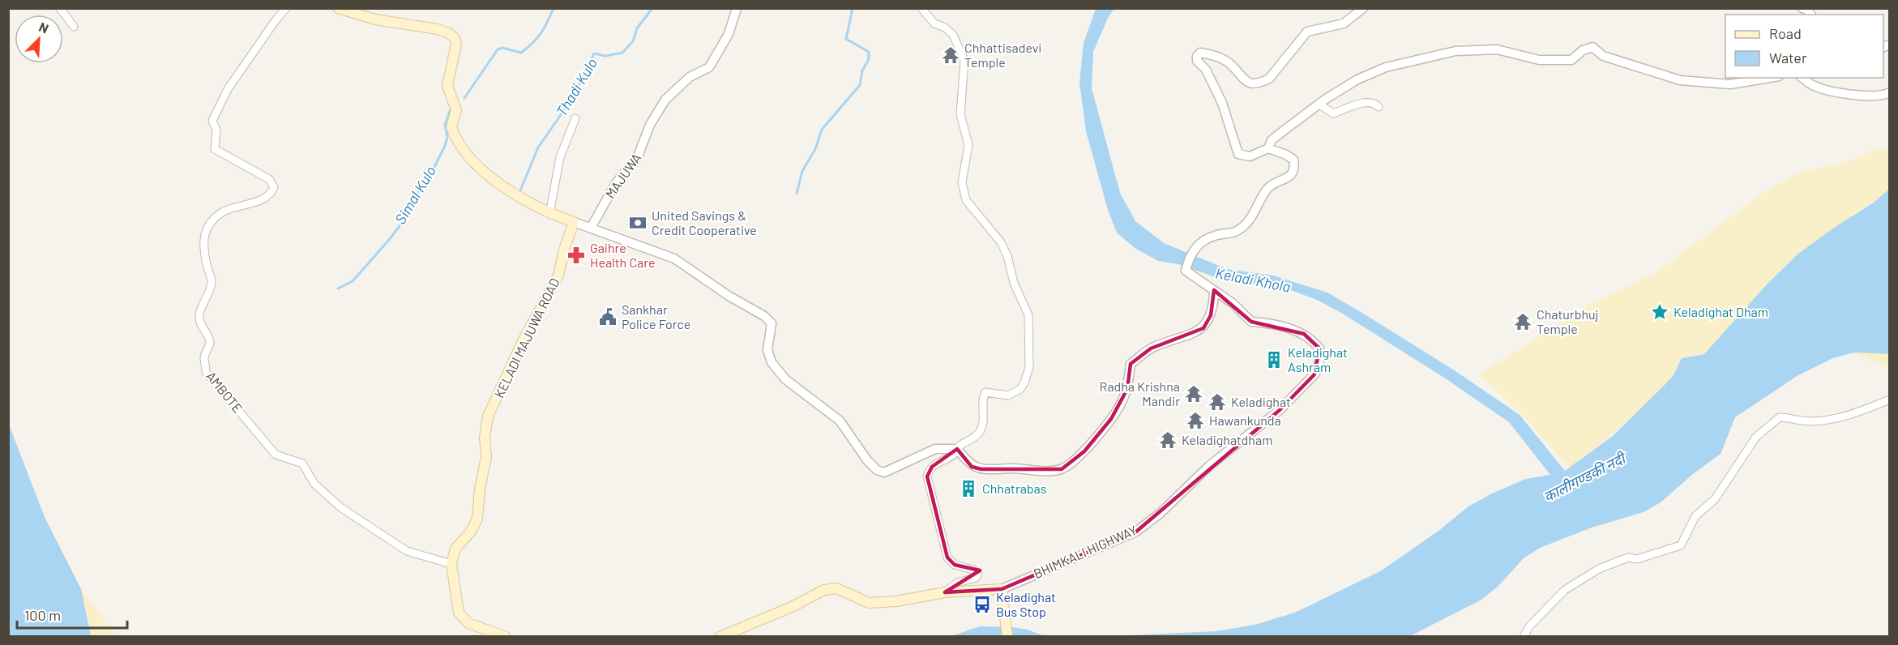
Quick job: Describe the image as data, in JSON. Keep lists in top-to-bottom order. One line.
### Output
{"streets":{"main road":["KELADI MAJUWA ROAD"],"street":["MAJUWA","AMBOTE","BHIMKALI HIGHWAY"]},"crossings":[["KELADI MAJUWA ROAD","AMBOTE"]],"water":["Thadi Kulo","Simal Kulo","Keladi Khola","कालीगण्डकी नदी"],"places":{"temple":["Chhattisadevi Temple","Chaturbhuj Temple","Radha Krishna Mandir","Keladighat","Hawankunda","Keladighatdham"],"bank":["United Savings & Credit Cooperative"],"pharmacy":["Gaihre Health Care"],"place":["Keladighat Dham"],"public building":["Sankhar Police Force"],"building":["Keladighat Ashram","Chhatrabas"],"bus stop":["Keladighat Bus Stop"]},"legend":["Road","Water"],"scale_bar":"100 m","north":"top right"}
